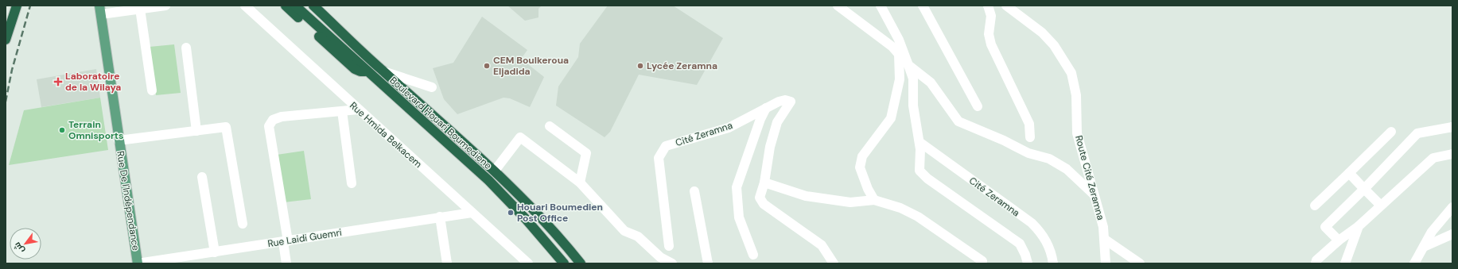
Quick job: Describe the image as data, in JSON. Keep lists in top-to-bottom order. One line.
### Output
{"streets":{"highway":["Boulevard Houari Boumediene"],"main road":["Rue De l'Indépendance"],"street":["Cité Zeramna","Rue Hmida Belkacem","Route Cité Zeramna","Rue Laidi Guemri"]},"crossings":[["Rue Hmida Belkacem","Rue Laidi Guemri"],["Rue De l'Indépendance","Rue Laidi Guemri"]],"places":{"other":["CEM Boulkeroua Eljadida","Lycée Zeramna","Terrain Omnisports","Houari Boumedien Post Office"],"health":["Laboratoire de la Wilaya"]},"north":"bottom left"}
